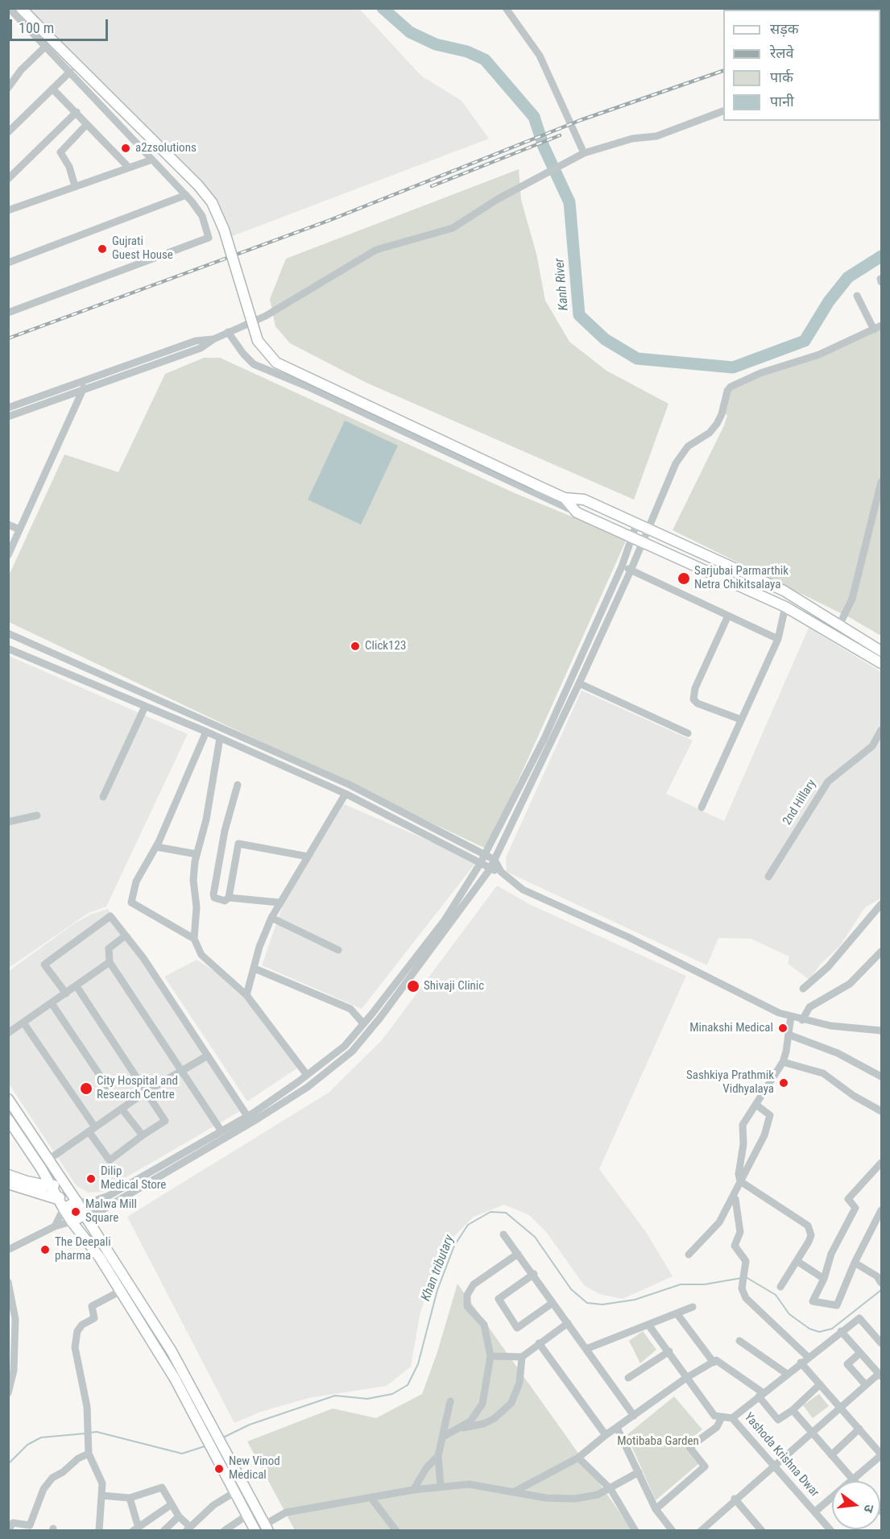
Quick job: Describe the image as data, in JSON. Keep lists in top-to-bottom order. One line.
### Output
{"streets":{"street":["2nd Hillary","Yashoda Krishna Dwar"]},"water":["Kanh River","Khan tributary"],"parks":["Motibaba Garden"],"places":["a2zsolutions","Gujrati Guest House","Sarjubai Parmarthik Netra Chikitsalaya","Click123","Shivaji Clinic","Minakshi Medical","Sashkiya Prathmik Vidhyalaya","City Hospital and Research Centre","Dilip Medical Store","Malwa Mill Square","The Deepali pharma","New Vinod Medical"],"legend":["सड़क","रेलवे","पार्क","पानी"],"scale_bar":"100 m","north":"right"}
